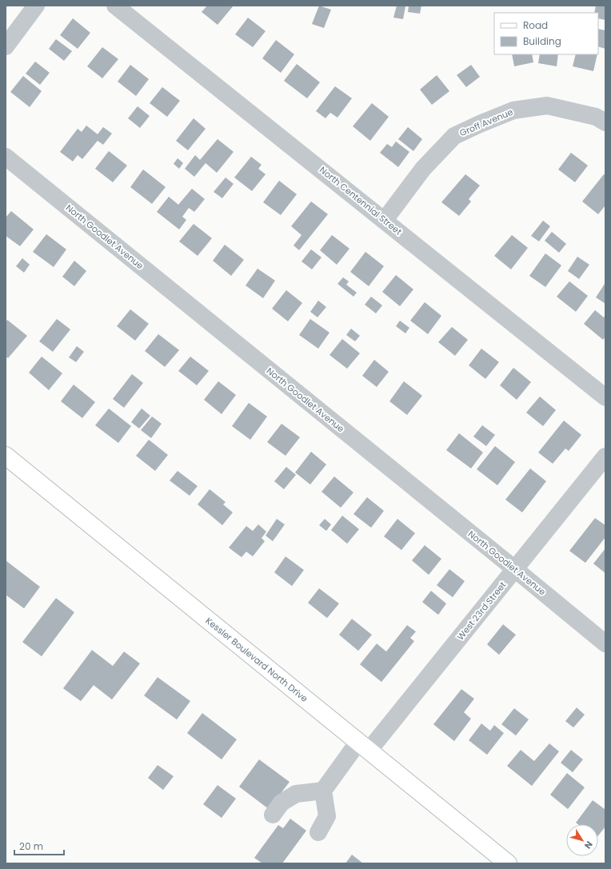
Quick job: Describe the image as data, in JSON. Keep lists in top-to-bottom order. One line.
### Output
{"streets":{"main road":["Kessler Boulevard North Drive"],"street":["Groff Avenue","North Centennial Street","North Goodlet Avenue","West 23rd Street"]},"crossings":[["Groff Avenue","North Centennial Street"],["North Goodlet Avenue","West 23rd Street"],["West 23rd Street","Kessler Boulevard North Drive"]],"legend":["Road","Building"],"scale_bar":"20 m","north":"bottom right"}
